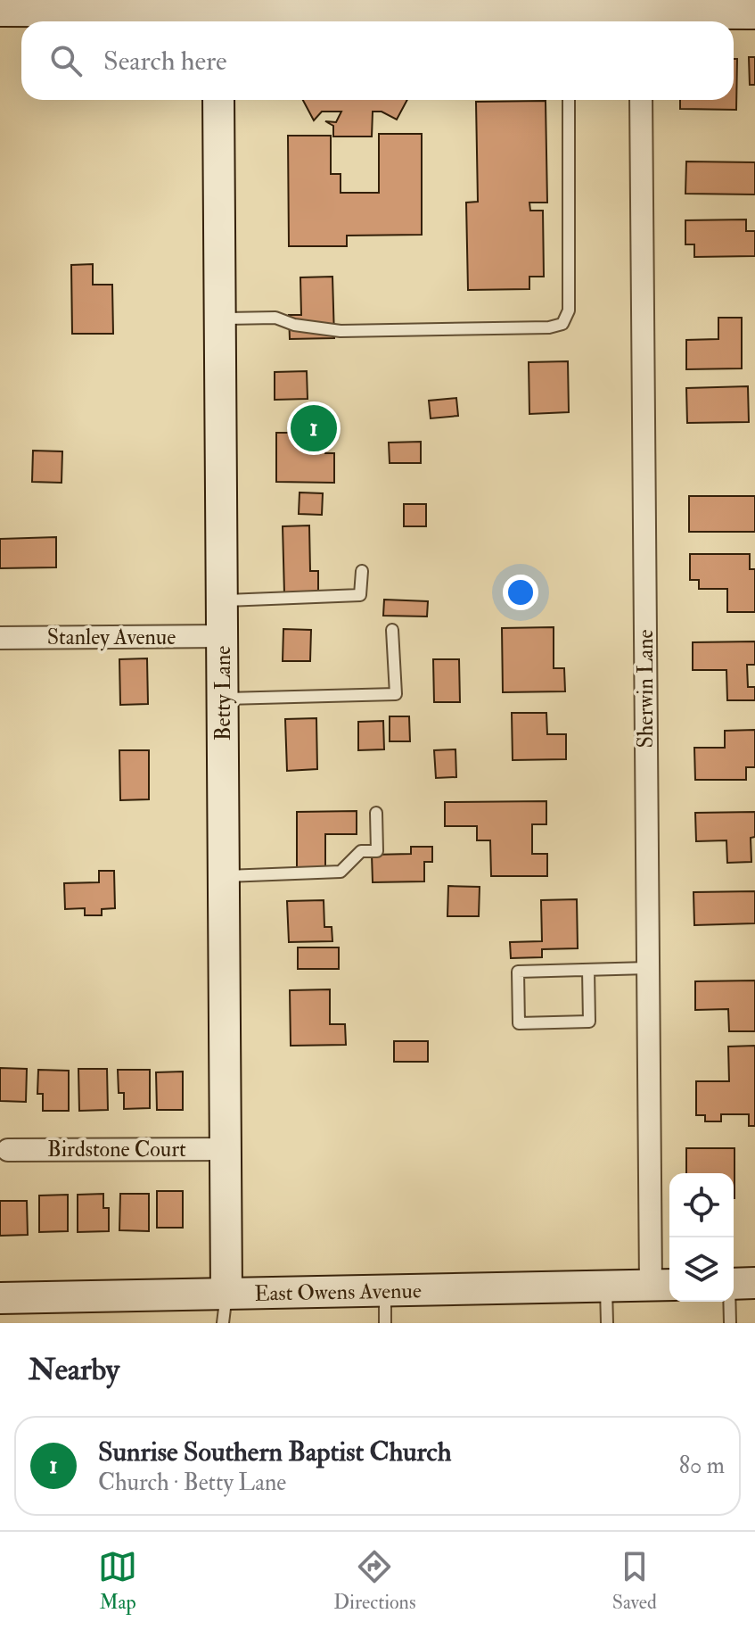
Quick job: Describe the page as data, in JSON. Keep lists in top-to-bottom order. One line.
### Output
{"streets":{"street":["Stanley Avenue","Sherwin Lane","Betty Lane","Birdstone Court","East Owens Avenue"]},"crossings":[["Stanley Avenue","Betty Lane"],["Sherwin Lane","East Owens Avenue"],["Betty Lane","Birdstone Court"],["Betty Lane","East Owens Avenue"]],"page":{"search":"Search here","pins":"1","heading":"Nearby","list":[{"mark":"1","name":"Sunrise Southern Baptist Church","note":"Church · Betty Lane","value":"80 m"}],"nav":["Map","Directions","Saved"]}}
